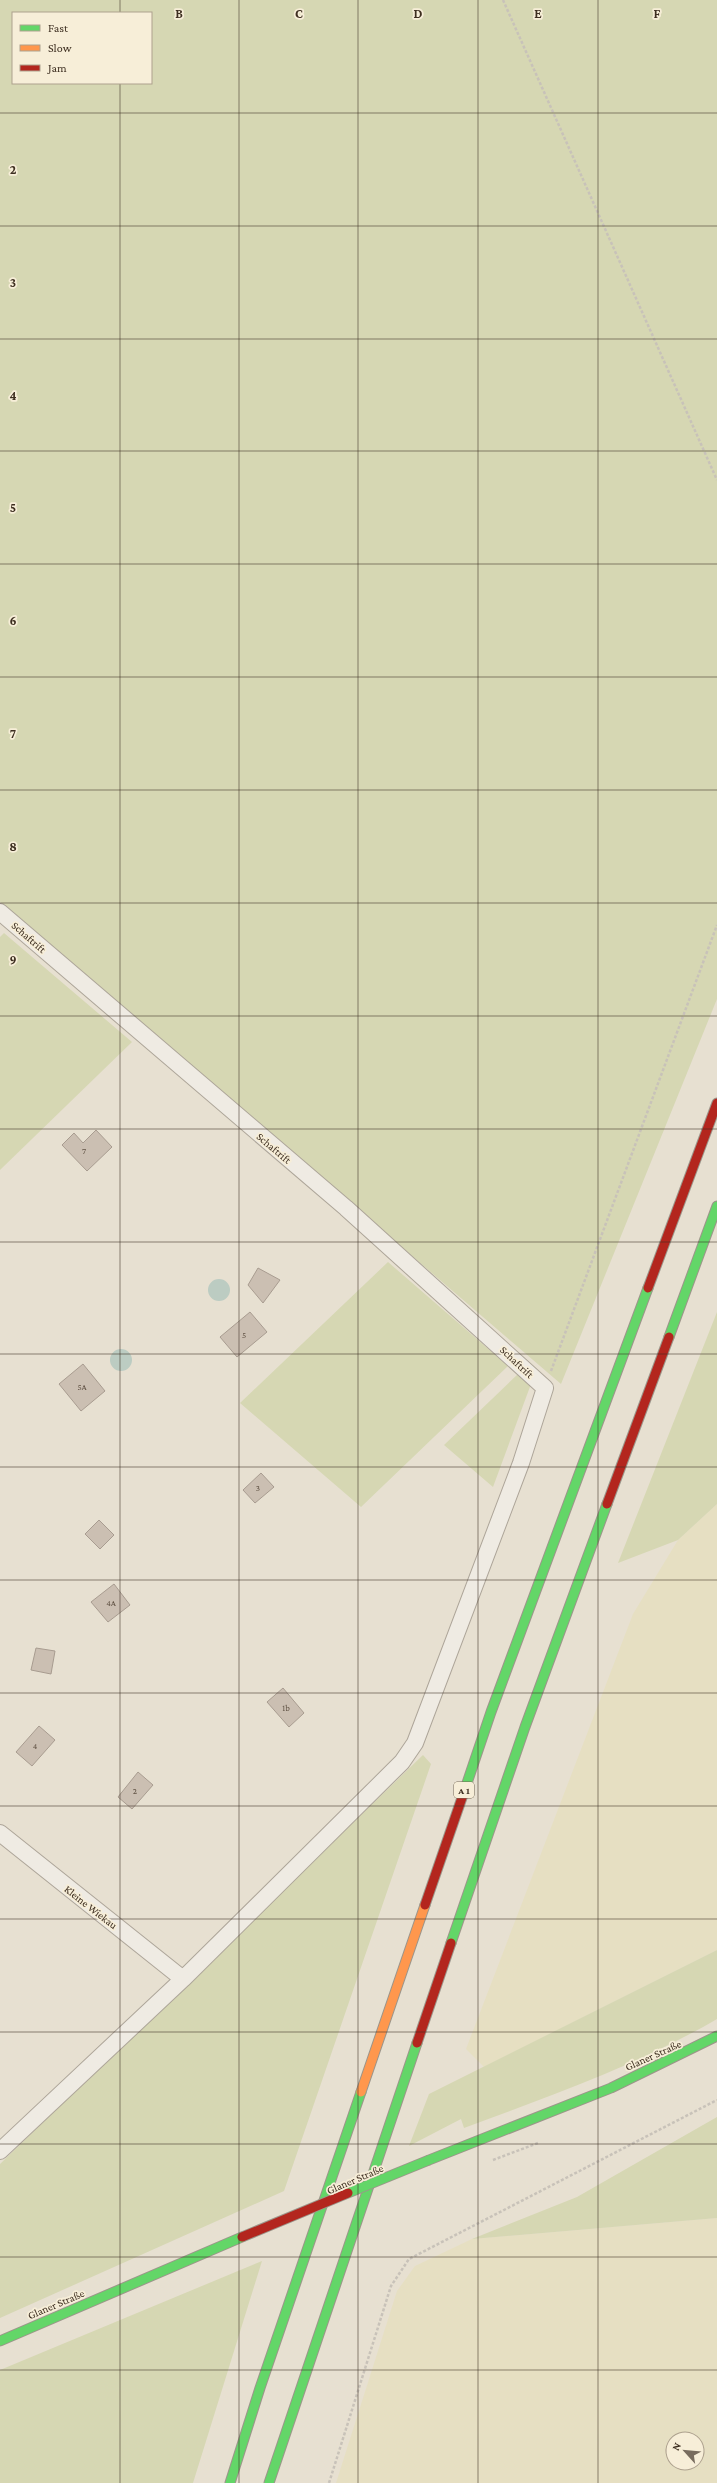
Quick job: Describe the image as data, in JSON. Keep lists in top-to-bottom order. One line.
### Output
{"streets":{"main road":["A 1","Glaner Straße"],"street":["Schaftrift","Kleine Wiekau"]},"house_numbers":["7","5","5A","3","4A","1b","4","2"],"legend":["Fast","Slow","Jam"],"north":"top left","grid":{"columns":["B","C","D","E","F"],"rows":["2","3","4","5","6","7","8","9"]}}
